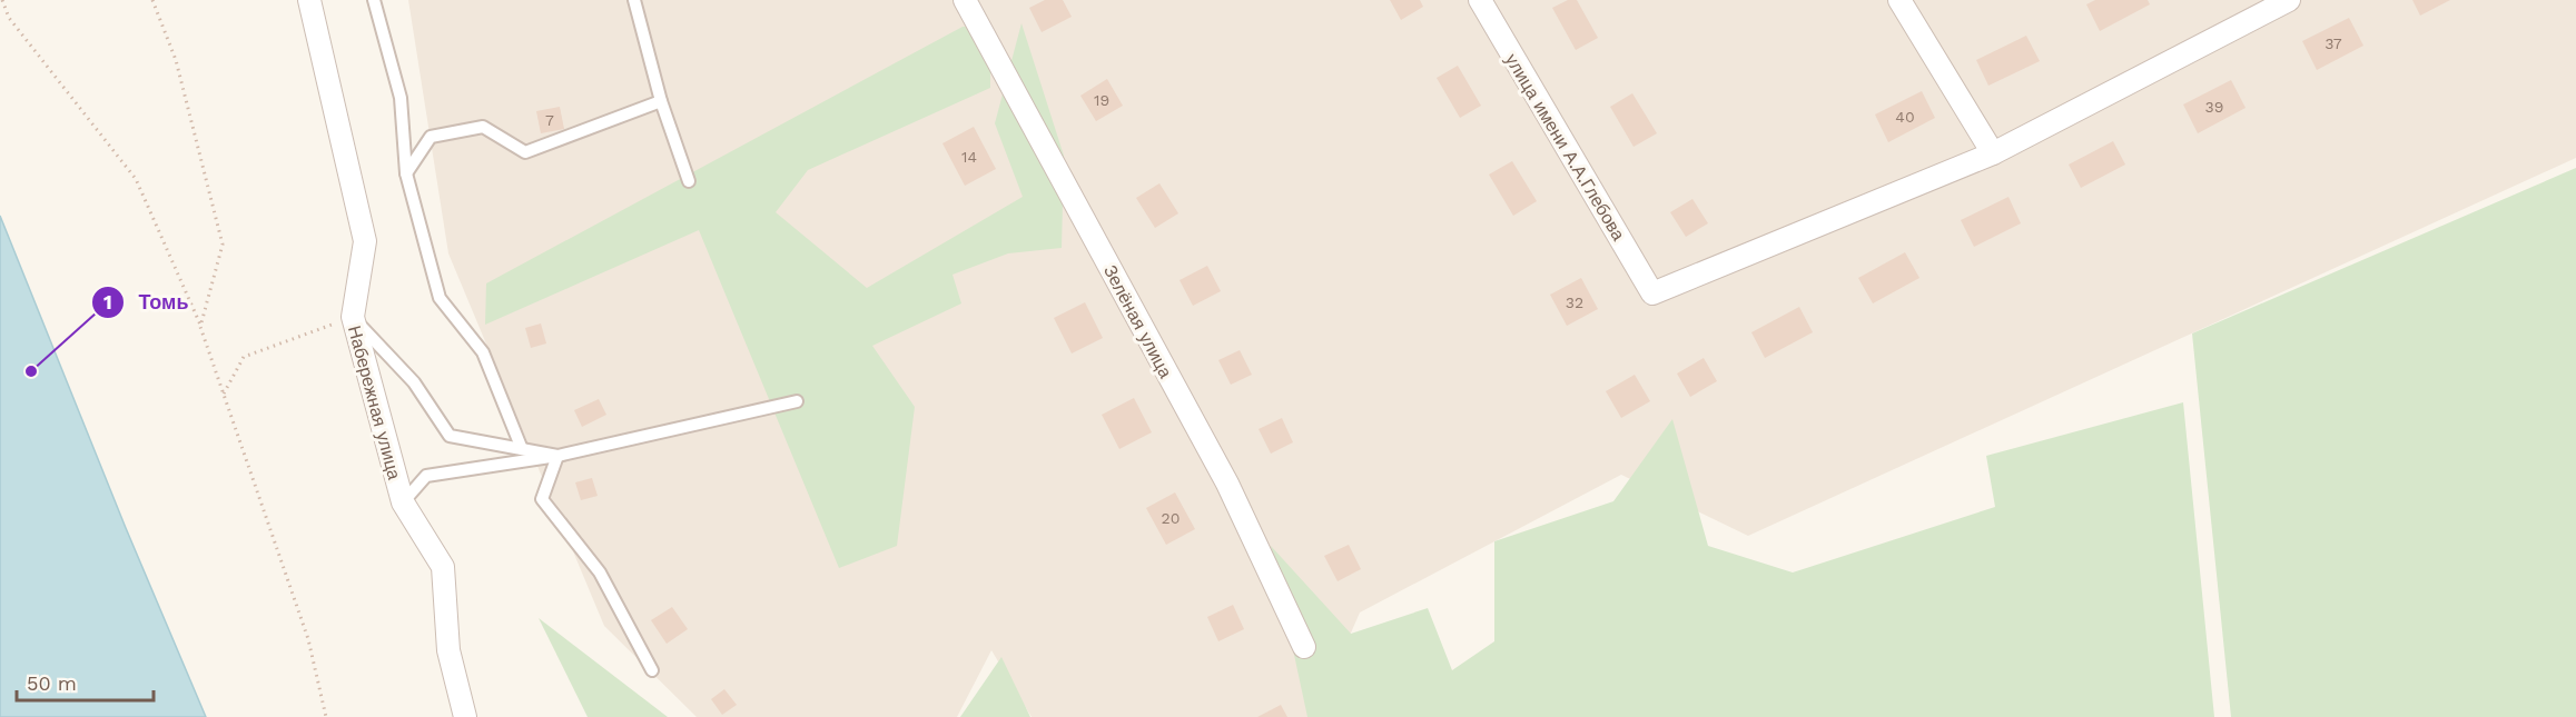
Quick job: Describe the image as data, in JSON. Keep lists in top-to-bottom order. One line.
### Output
{"streets":{"street":["улица имени А.А.Глебова","Зелёная улица","Набережная улица"]},"places":["Томь"],"house_numbers":["37","19","39","40","7","14","32","20"],"scale_bar":"50 m"}
